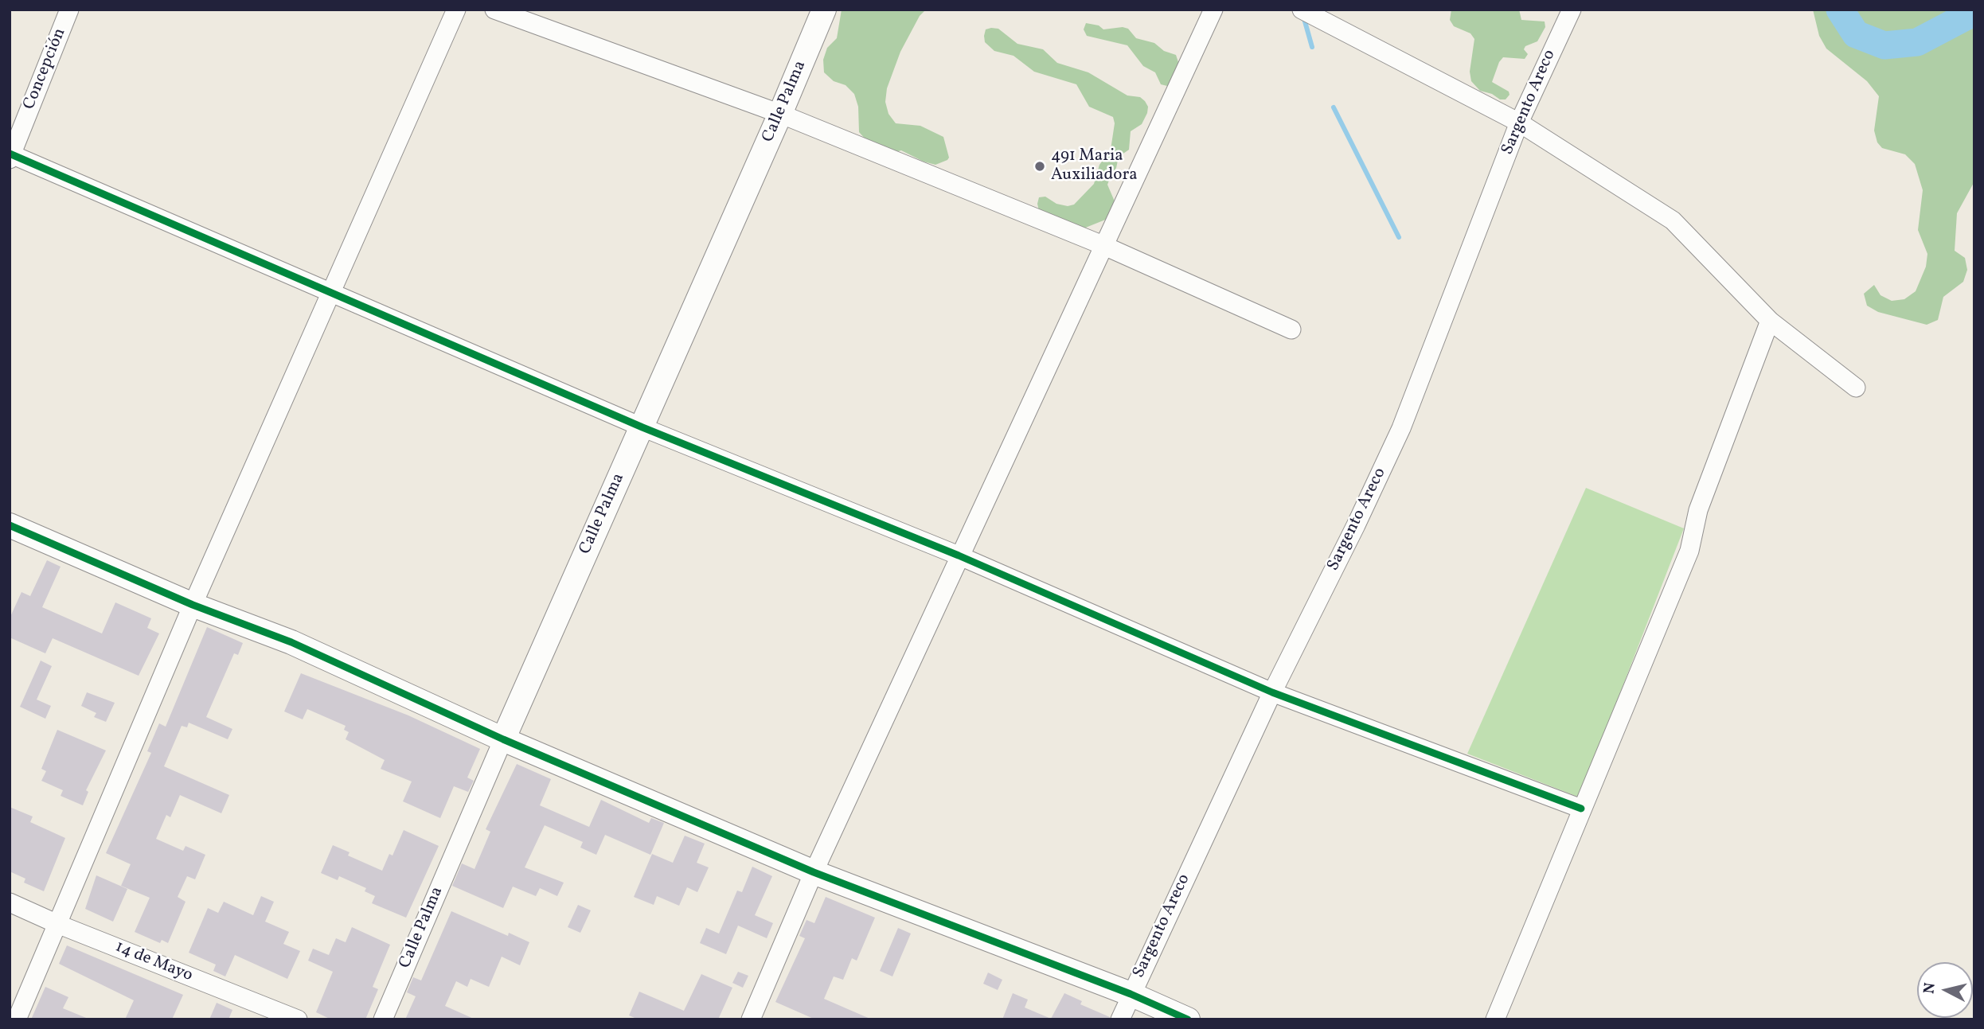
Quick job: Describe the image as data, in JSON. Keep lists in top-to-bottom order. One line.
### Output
{"streets":{"street":["Concepción","Calle Palma","Sargento Areco","14 de Mayo"]},"places":["491 Maria Auxiliadora"],"north":"left"}
